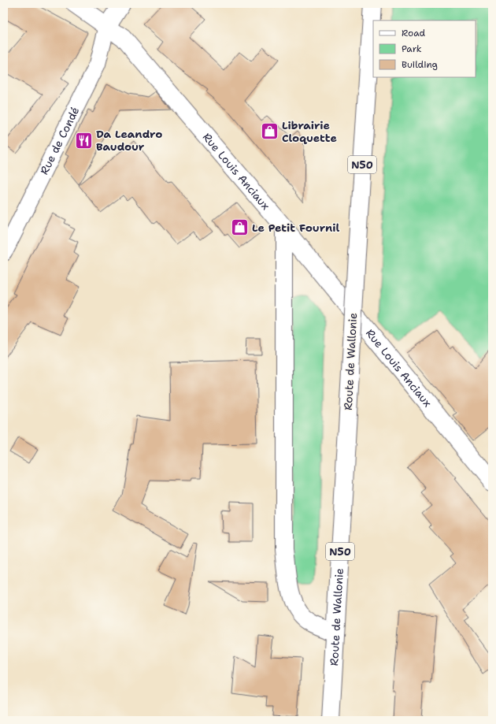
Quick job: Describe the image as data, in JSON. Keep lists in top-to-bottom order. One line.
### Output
{"streets":{"main road":["N50","Rue Louis Anciaux","Route de Wallonie"],"street":["Rue de Condé"]},"crossings":[["Rue de Condé","Rue Louis Anciaux"]],"places":{"shop":["Librairie Cloquette","Le Petit Fournil"],"restaurant":["Da Leandro Baudour"]},"legend":["Road","Park","Building"]}
